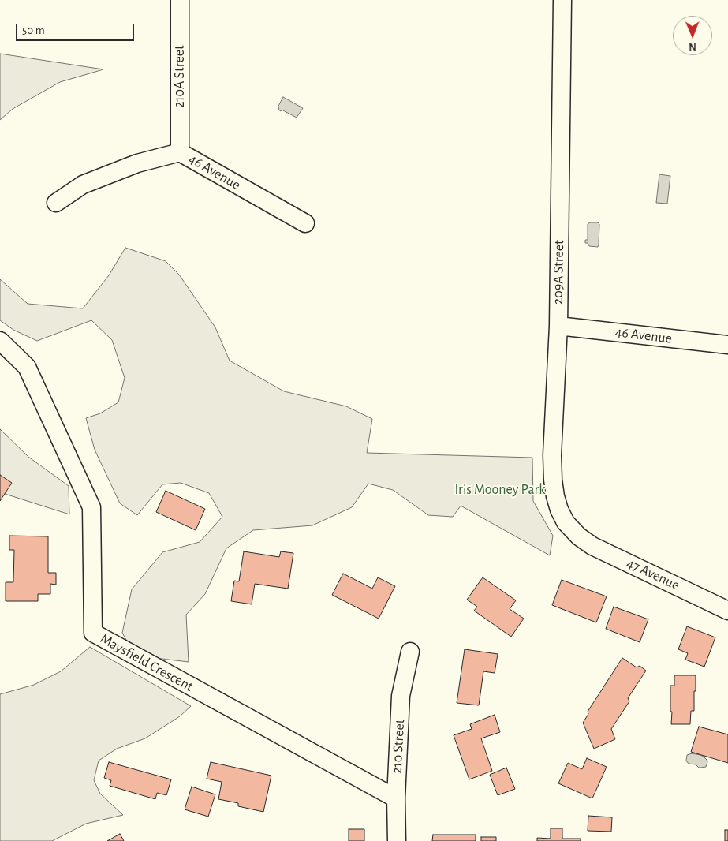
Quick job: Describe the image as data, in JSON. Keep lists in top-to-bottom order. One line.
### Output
{"streets":{"street":["210A Street","46 Avenue","209A Street","47 Avenue","Maysfield Crescent","210 Street"]},"crossings":[["210A Street","46 Avenue"],["46 Avenue","209A Street"],["209A Street","47 Avenue"],["Maysfield Crescent","210 Street"]],"parks":["Iris Mooney Park"],"scale_bar":"50 m","north":"bottom"}
